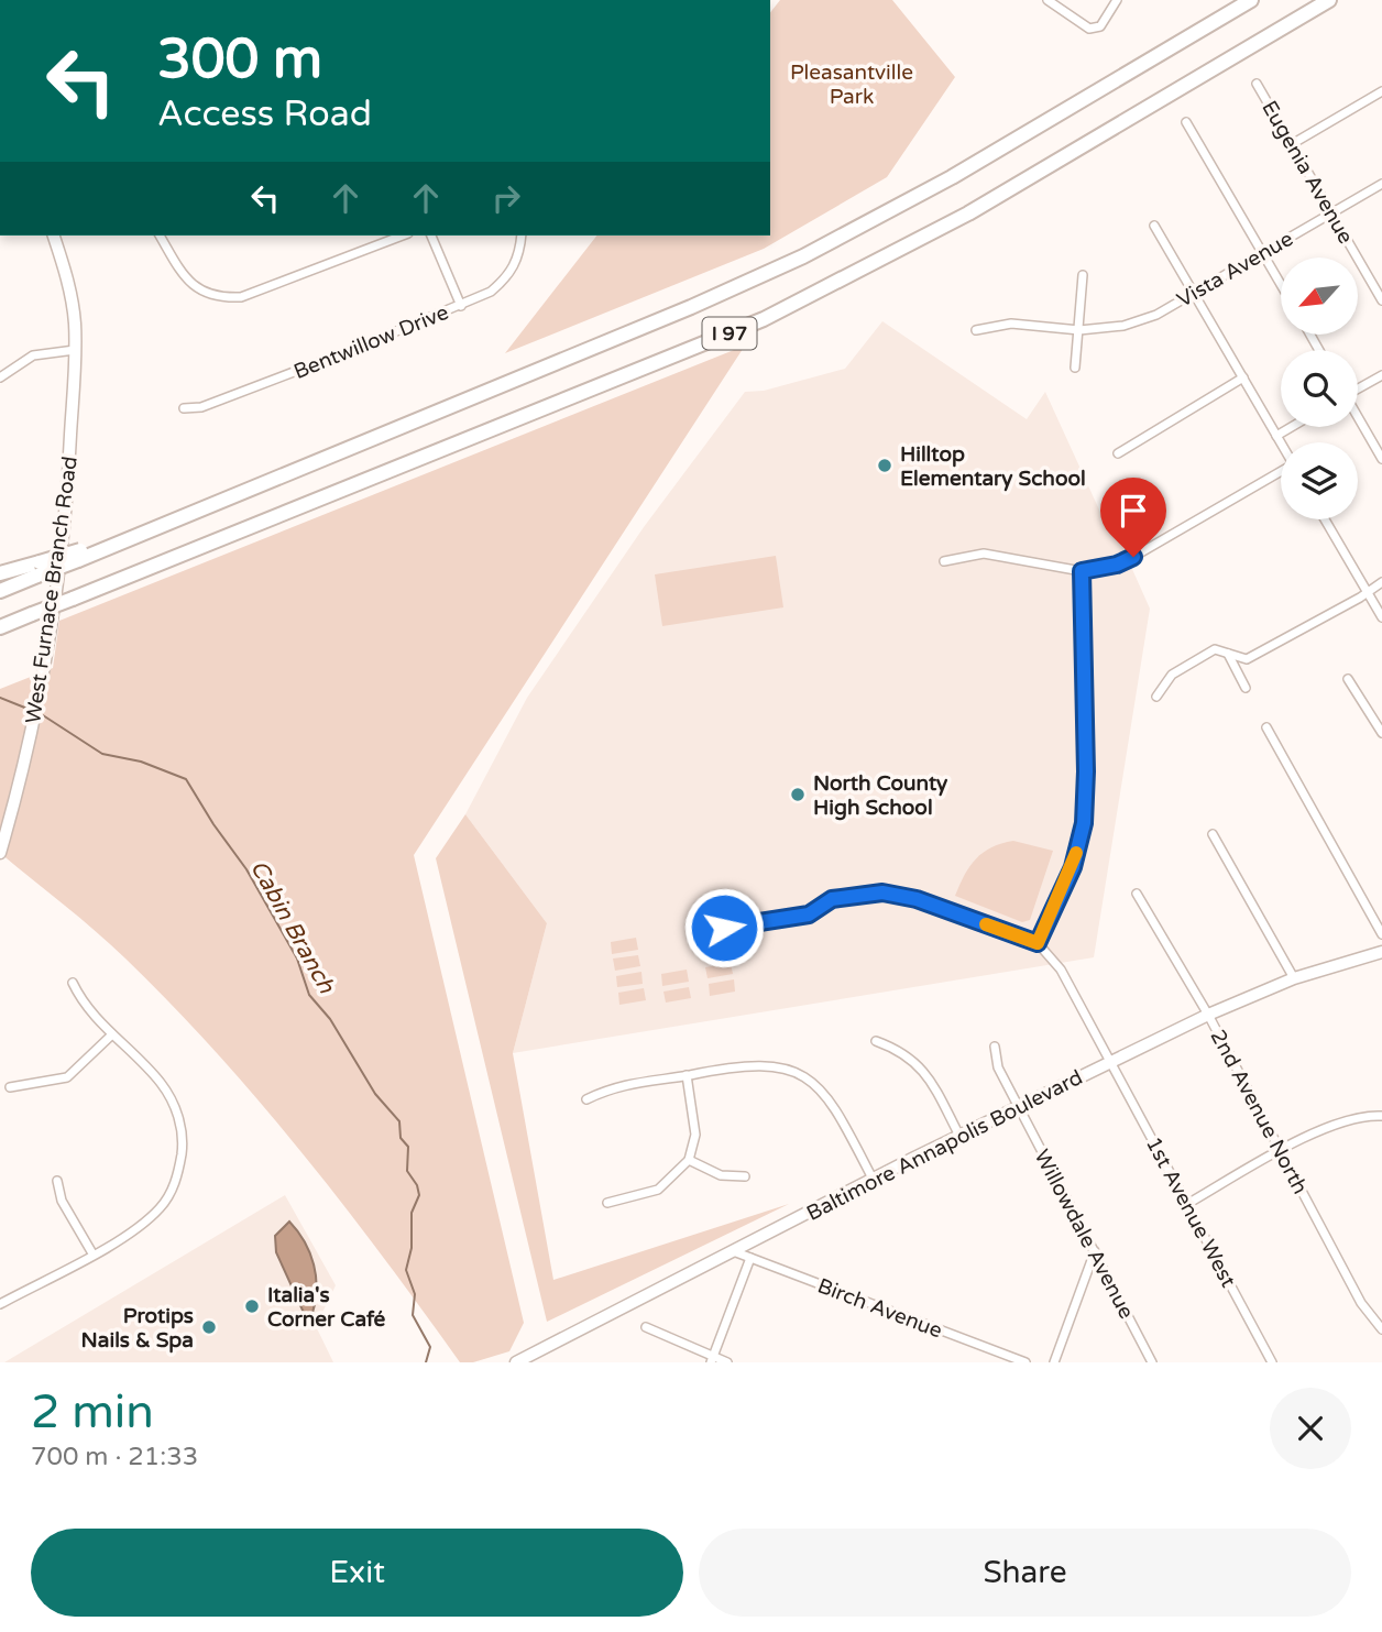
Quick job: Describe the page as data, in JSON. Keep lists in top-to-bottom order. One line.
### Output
{"streets":{"highway":["I 97"],"main road":["West Furnace Branch Road","Baltimore Annapolis Boulevard"],"street":["Eugenia Avenue","Vista Avenue","Bentwillow Drive","2nd Avenue North","1st Avenue West","Willowdale Avenue","Birch Avenue"]},"crossings":[["Eugenia Avenue","Vista Avenue"],["2nd Avenue North","Baltimore Annapolis Boulevard"],["Baltimore Annapolis Boulevard","1st Avenue West"],["Baltimore Annapolis Boulevard","Willowdale Avenue"],["Baltimore Annapolis Boulevard","Birch Avenue"]],"water":["Cabin Branch"],"parks":["Pleasantville Park"],"places":["Hilltop Elementary School","North County High School","Italia's Corner Café","Protips Nails & Spa"],"north":"bottom left","page":{"turn":["300 m","Access Road"],"heading":["2 min","700 m · 21:33"],"buttons":["Exit","Share"]}}
